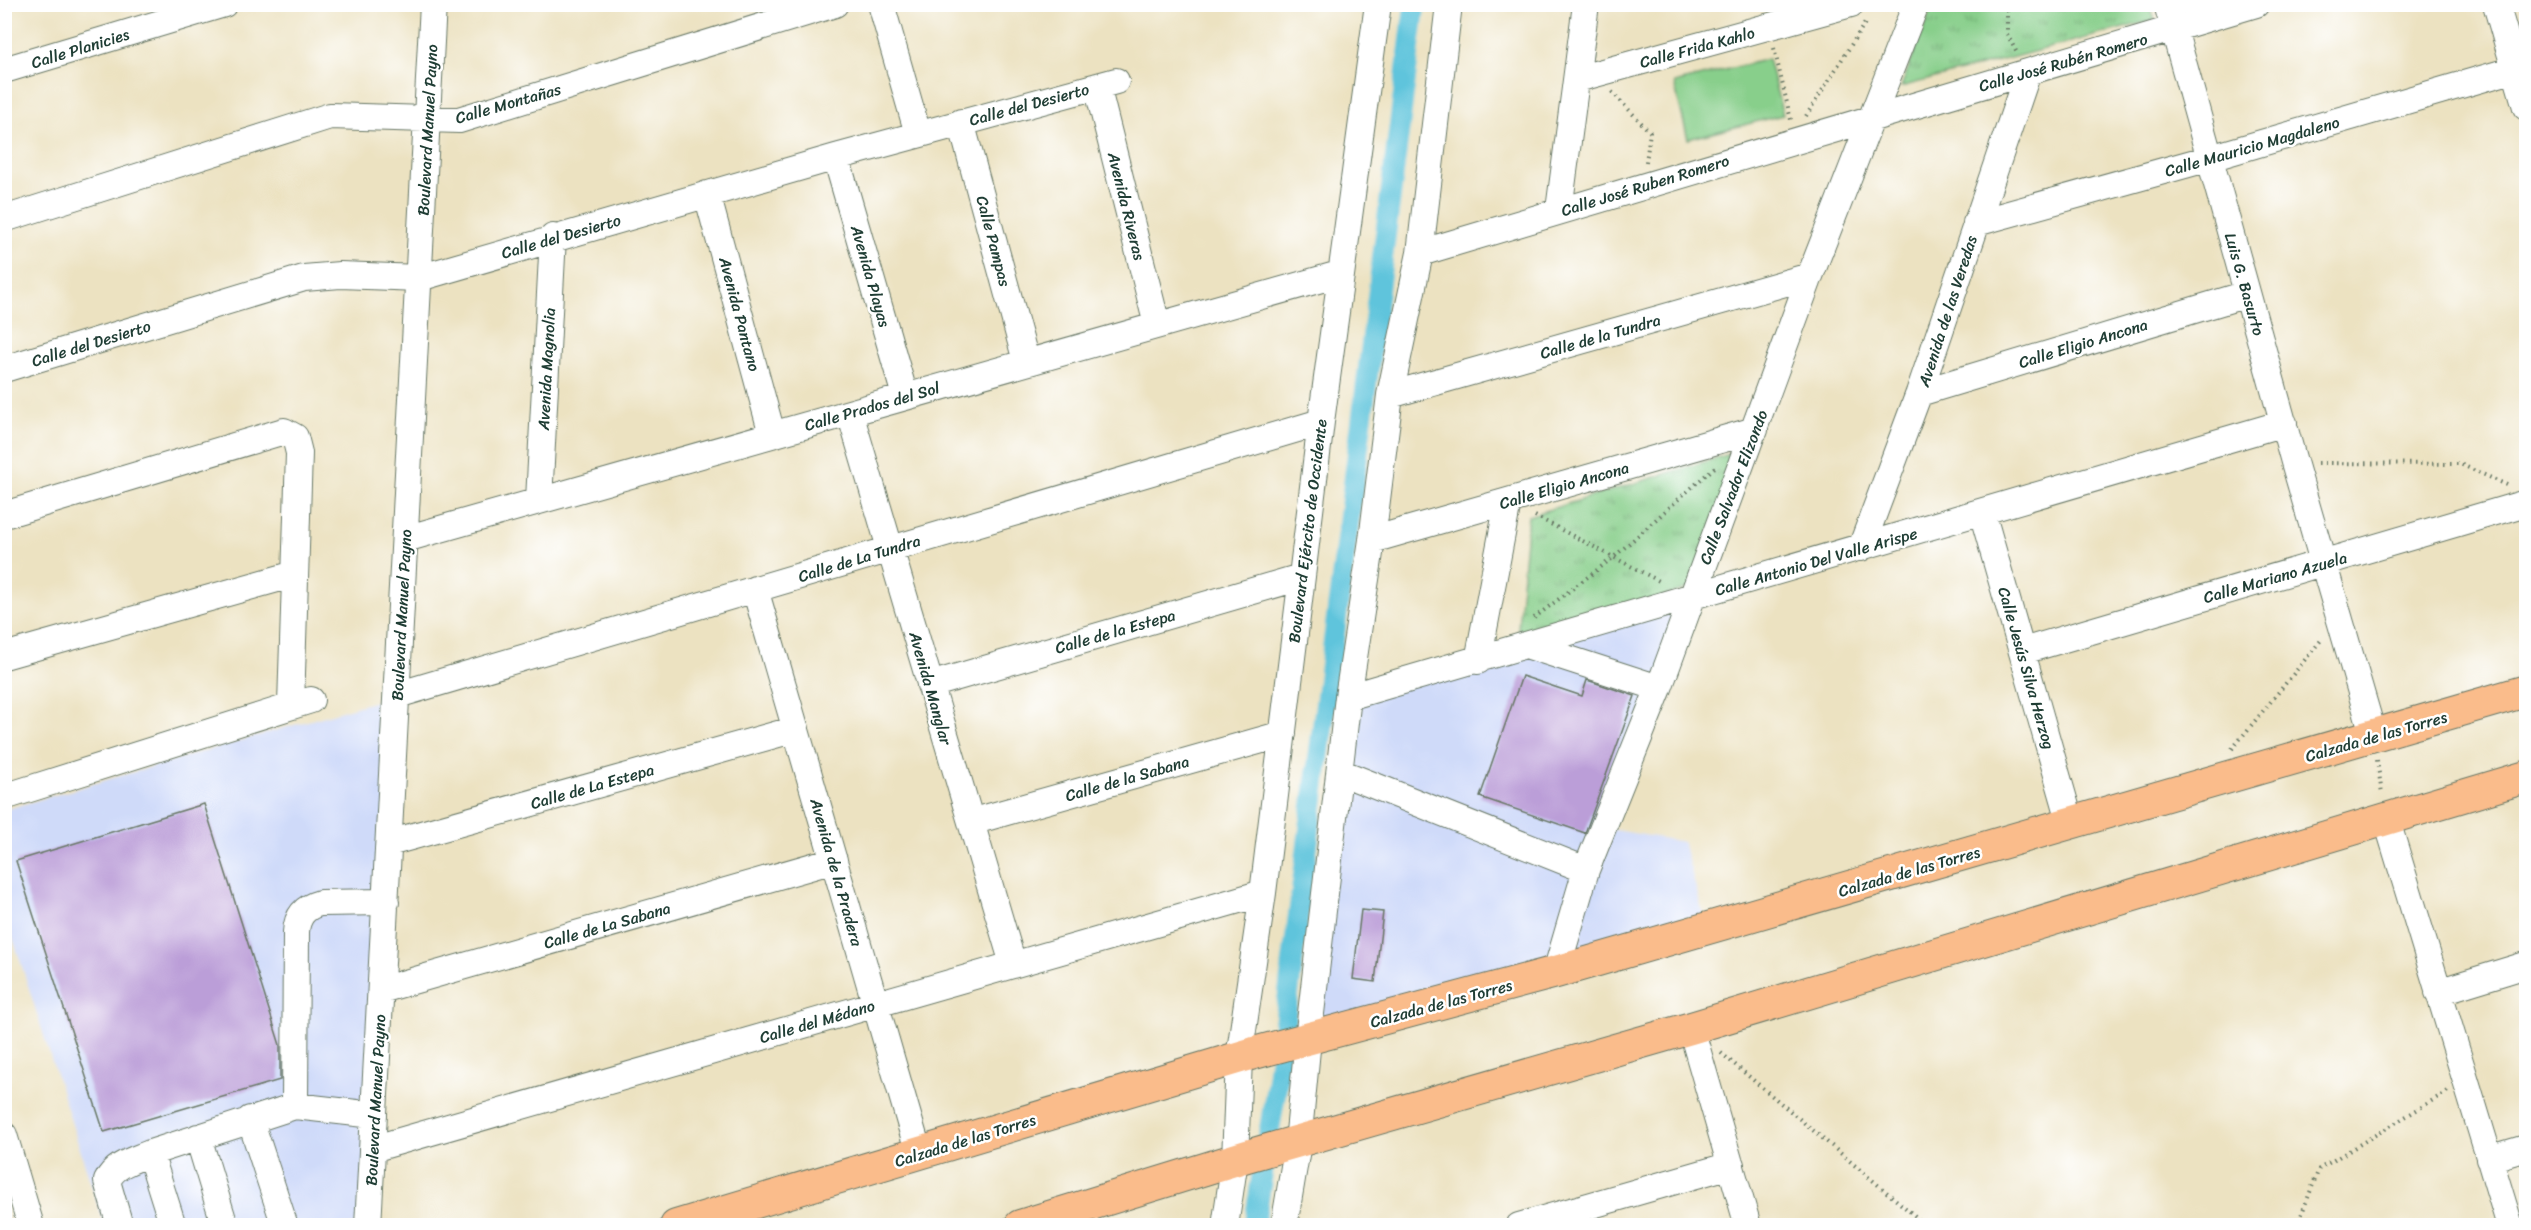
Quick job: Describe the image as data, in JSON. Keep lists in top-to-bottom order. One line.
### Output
{"streets":{"main road":["Calzada de las Torres"],"street":["Calle Frida Kahlo","Calle Planicies","Calle José Rubén Romero","Calle Montañas","Calle del Desierto","Boulevard Manuel Payno","Calle Mauricio Magdaleno","Calle José Ruben Romero","Avenida Riveras","Calle Pampas","Avenida Playas","Luis G. Basurto","Avenida de las Veredas","Avenida Pantano","Calle de la Tundra","Calle Eligio Ancona","Avenida Magnolia","Calle Prados del Sol","Calle Salvador Elizondo","Boulevard Ejército de Occidente","Calle de La Tundra","Calle Antonio Del Valle Arispe","Calle Mariano Azuela","Calle de la Estepa","Calle Jesús Silva Herzog","Avenida Manglar","Calle de la Sabana","Calle de La Estepa","Avenida de la Pradera","Calle de La Sabana","Calle del Médano"]},"crossings":[["Calle José Rubén Romero","Calle José Ruben Romero"],["Calle José Rubén Romero","Luis G. Basurto"],["Calle José Rubén Romero","Avenida de las Veredas"],["Calle José Rubén Romero","Calle Salvador Elizondo"],["Calle Montañas","Boulevard Manuel Payno"],["Calle del Desierto","Boulevard Manuel Payno"],["Calle del Desierto","Avenida Riveras"],["Calle del Desierto","Calle Pampas"],["Calle del Desierto","Avenida Playas"],["Calle del Desierto","Avenida Pantano"],["Calle del Desierto","Avenida Magnolia"],["Boulevard Manuel Payno","Calle Prados del Sol"],["Boulevard Manuel Payno","Calle de La Tundra"],["Boulevard Manuel Payno","Calle de La Estepa"],["Boulevard Manuel Payno","Calle de La Sabana"],["Boulevard Manuel Payno","Calle del Médano"],["Calle Mauricio Magdaleno","Luis G. Basurto"],["Calle Mauricio Magdaleno","Avenida de las Veredas"],["Calle José Ruben Romero","Calle Salvador Elizondo"],["Avenida Riveras","Calle Prados del Sol"],["Calle Pampas","Calle Prados del Sol"],["Avenida Playas","Calle Prados del Sol"],["Luis G. Basurto","Calle Eligio Ancona"],["Luis G. Basurto","Calle Antonio Del Valle Arispe"],["Luis G. Basurto","Calle Mariano Azuela"],["Luis G. Basurto","Calzada de las Torres"],["Avenida de las Veredas","Calle Eligio Ancona"],["Avenida de las Veredas","Calle Antonio Del Valle Arispe"],["Avenida Pantano","Calle Prados del Sol"],["Calle de la Tundra","Calle Salvador Elizondo"],["Calle Eligio Ancona","Calle Salvador Elizondo"],["Avenida Magnolia","Calle Prados del Sol"],["Calle Prados del Sol","Boulevard Ejército de Occidente"],["Calle Prados del Sol","Avenida Manglar"],["Calle Salvador Elizondo","Calle Antonio Del Valle Arispe"],["Calle Salvador Elizondo","Calzada de las Torres"],["Boulevard Ejército de Occidente","Calle de La Tundra"],["Boulevard Ejército de Occidente","Calle de la Estepa"],["Boulevard Ejército de Occidente","Calzada de las Torres"],["Boulevard Ejército de Occidente","Calle de la Sabana"],["Boulevard Ejército de Occidente","Calle del Médano"],["Calle de La Tundra","Avenida Manglar"],["Calle de La Tundra","Avenida de la Pradera"],["Calle Antonio Del Valle Arispe","Calle Jesús Silva Herzog"],["Calle Mariano Azuela","Calle Jesús Silva Herzog"],["Calle de la Estepa","Avenida Manglar"],["Calle Jesús Silva Herzog","Calzada de las Torres"],["Avenida Manglar","Calle de la Sabana"],["Avenida Manglar","Calle del Médano"],["Calzada de las Torres","Avenida de la Pradera"],["Calle de La Estepa","Avenida de la Pradera"],["Avenida de la Pradera","Calle de La Sabana"],["Avenida de la Pradera","Calle del Médano"]]}
